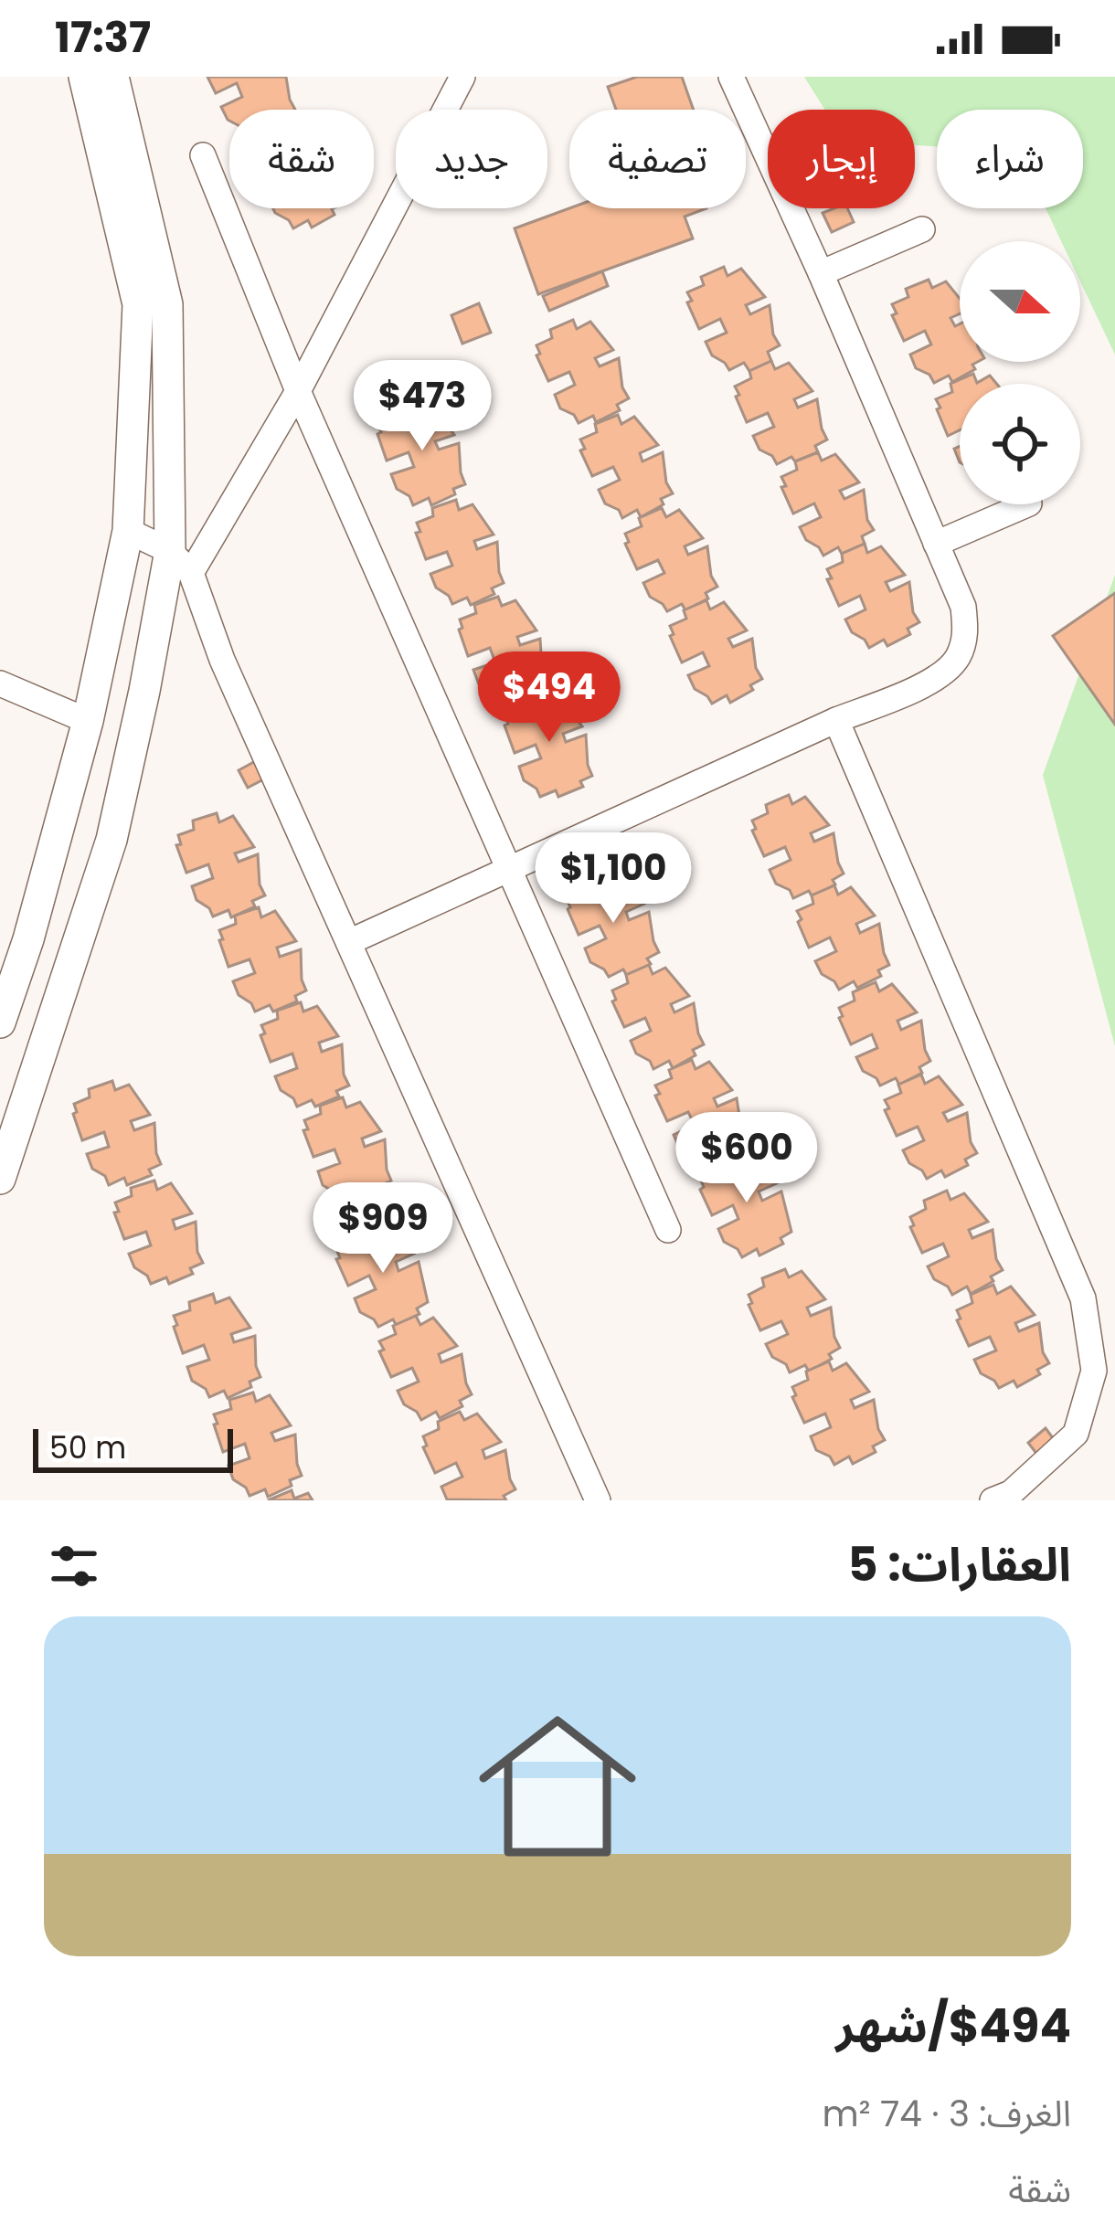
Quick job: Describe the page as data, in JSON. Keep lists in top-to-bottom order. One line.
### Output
{"scale_bar":"50 m","north":"right","page":{"status":"17:37","chip":["شراء","إيجار","تصفية","جديد","شقة"],"price":["$473","$494","$1,100","$600","$909"],"scale":"50 m","heading":"العقارات: 5","list":[{"name":"$494/شهر","note":"الغرف: 3 · 74 m² · شقة"}]}}
